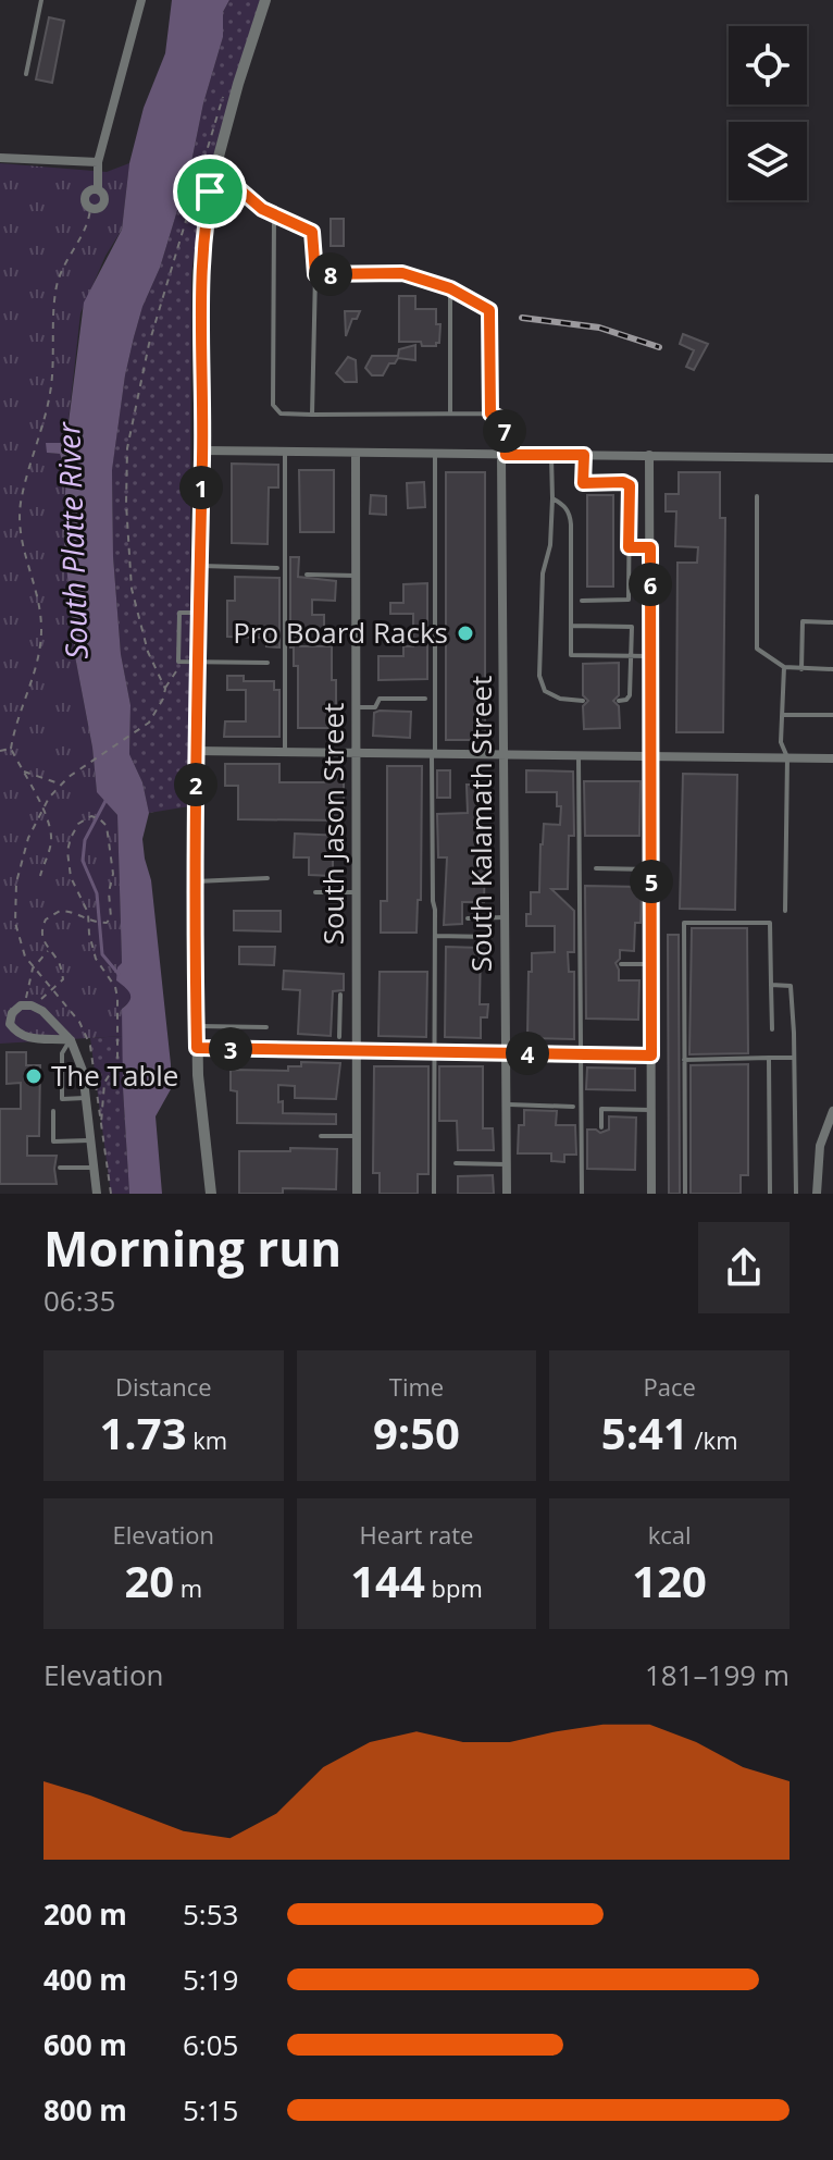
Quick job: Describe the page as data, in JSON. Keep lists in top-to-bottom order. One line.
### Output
{"streets":{"street":["South Jason Street","South Kalamath Street"]},"water":["South Platte River"],"places":["Pro Board Racks","The Table"],"page":{"pins":["8","7","1","6","2","5","3","4"],"heading":["Morning run","06:35"],"stats":[["Distance","1.73 km"],["Time","9:50"],["Pace","5:41 /km"],["Elevation","20 m"],["Heart rate","144 bpm"],["kcal","120"]],"chart":["Elevation","181–199 m"],"list":[{"name":"200 m","note":"5:53"},{"name":"400 m","note":"5:19"},{"name":"600 m","note":"6:05"},{"name":"800 m","note":"5:15"}]}}
